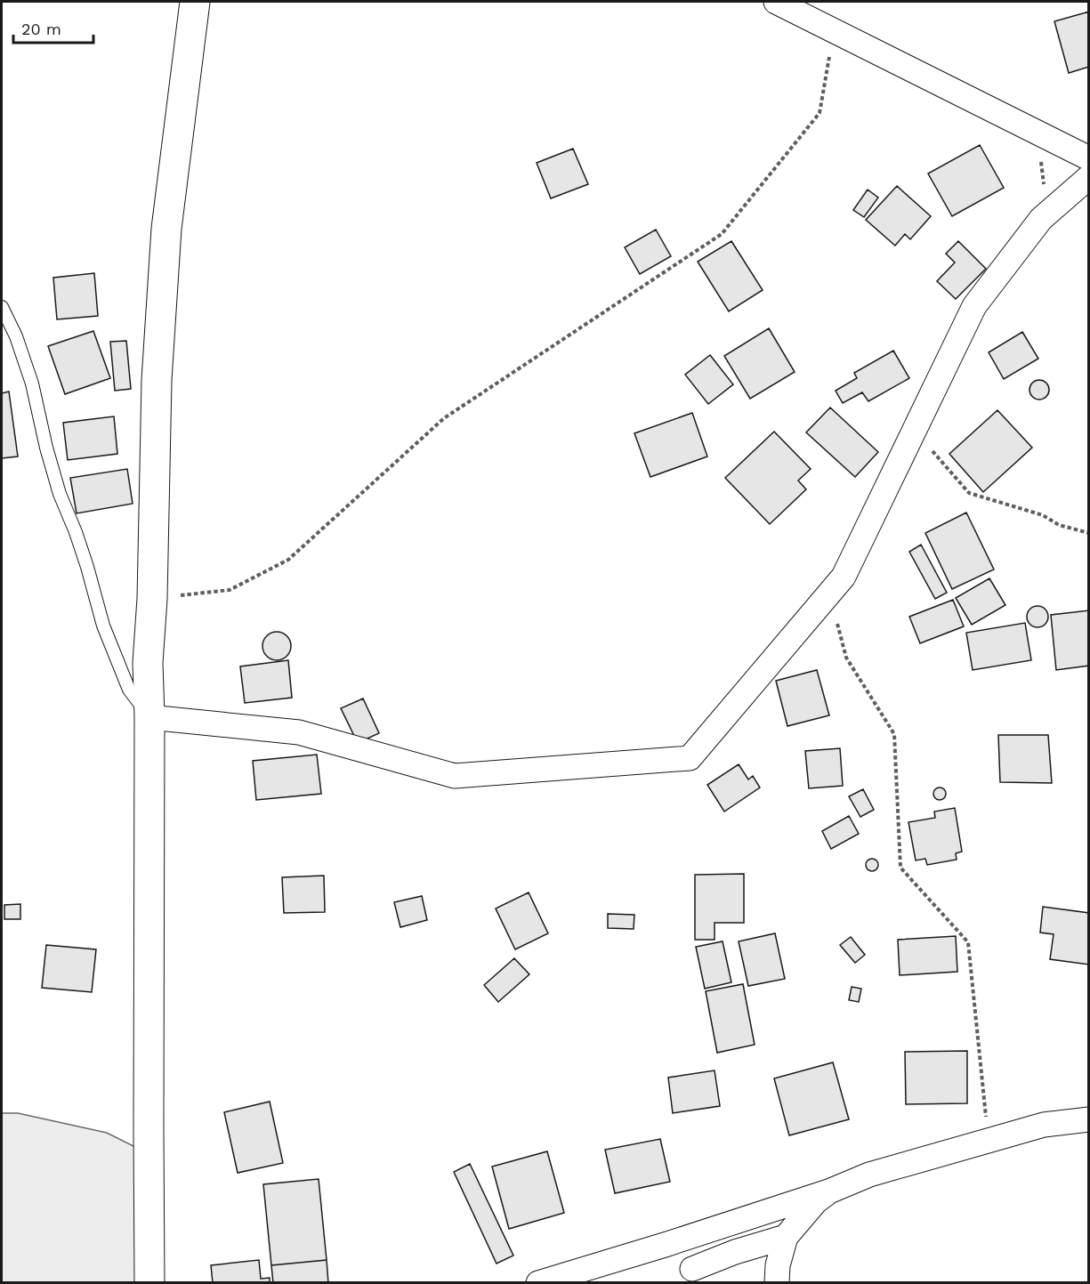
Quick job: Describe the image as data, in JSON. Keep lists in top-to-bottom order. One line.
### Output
{"scale_bar":"20 m"}
